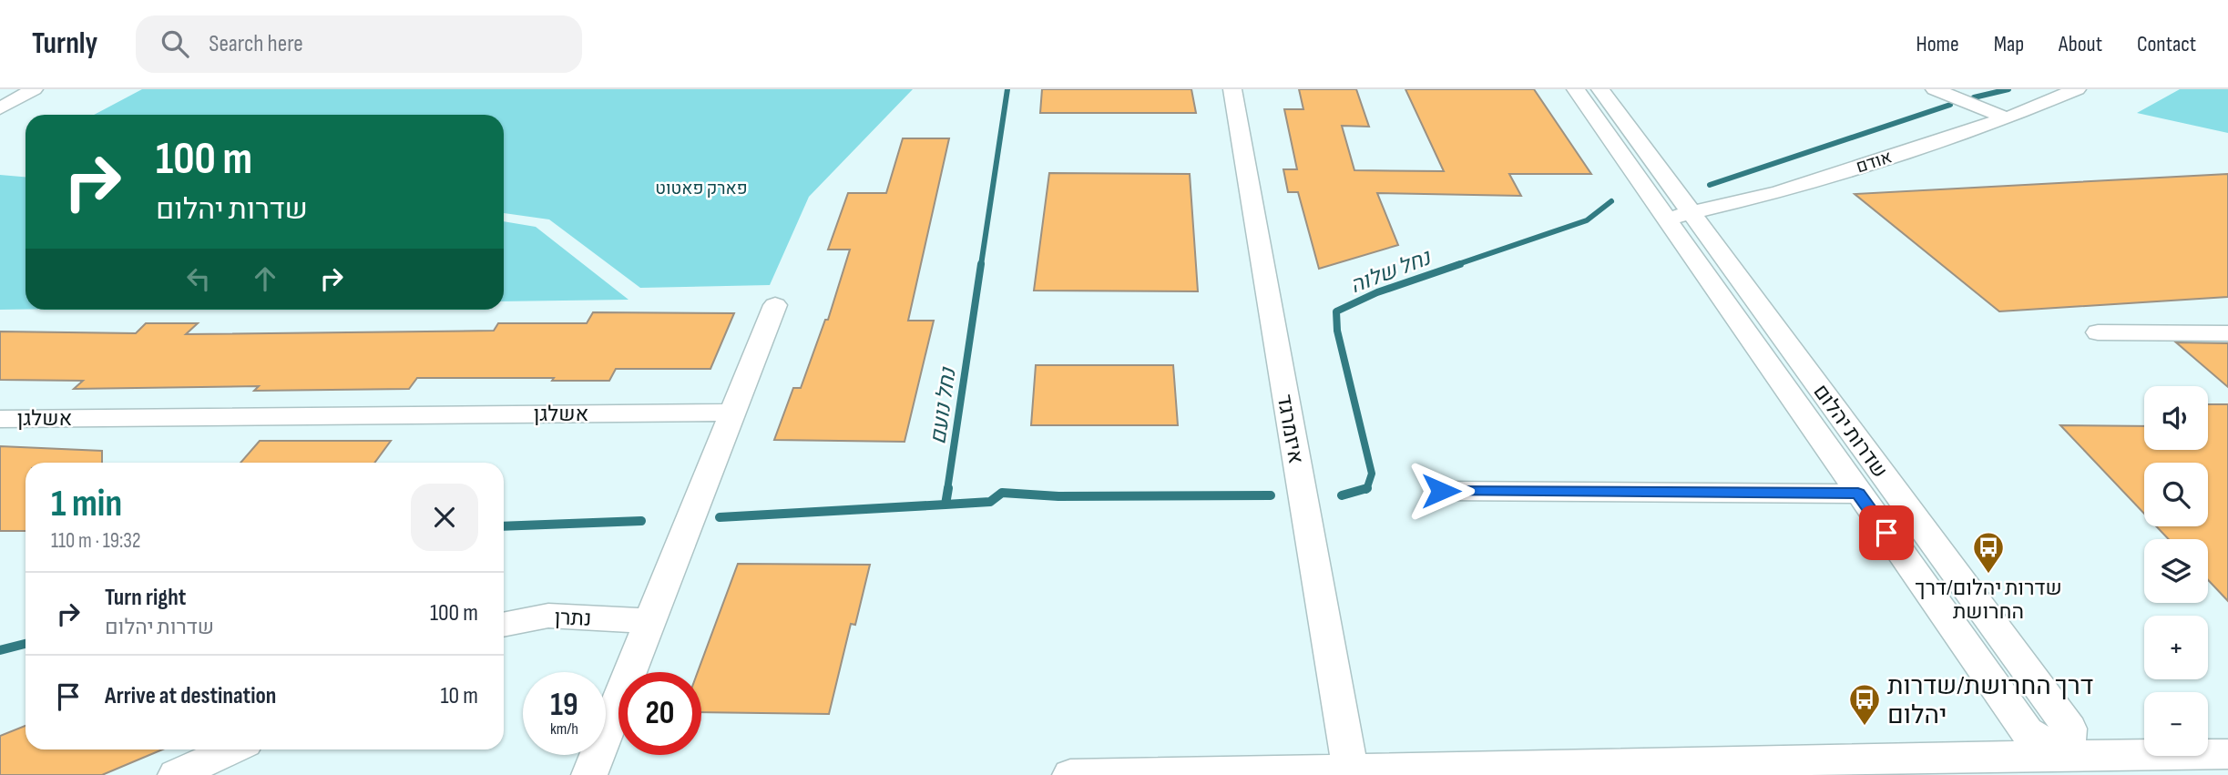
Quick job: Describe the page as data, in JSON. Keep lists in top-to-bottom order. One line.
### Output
{"streets":{"street":["אודם","אשלגן","איזמרגד","שדרות יהלום","נתרן"]},"crossings":[["אודם","שדרות יהלום"]],"water":["נחל שלוה","נחל נועם"],"parks":["פארק פאטוט"],"places":{"bus stop":["שדרות יהלום/דרך החרושת","דרך החרושת/שדרות יהלום"]},"page":{"header":"Turnly","search":"Search here","nav":["Home","Map","About","Contact"],"turn":["100 m","שדרות יהלום"],"map_buttons":["+","−"],"heading":["1 min","110 m · 19:32"],"list":[{"name":"Turn right","note":"שדרות יהלום","value":"100 m"},{"name":"Arrive at destination","value":"10 m"}],"speed":"19 km/h","limit":"20"}}
